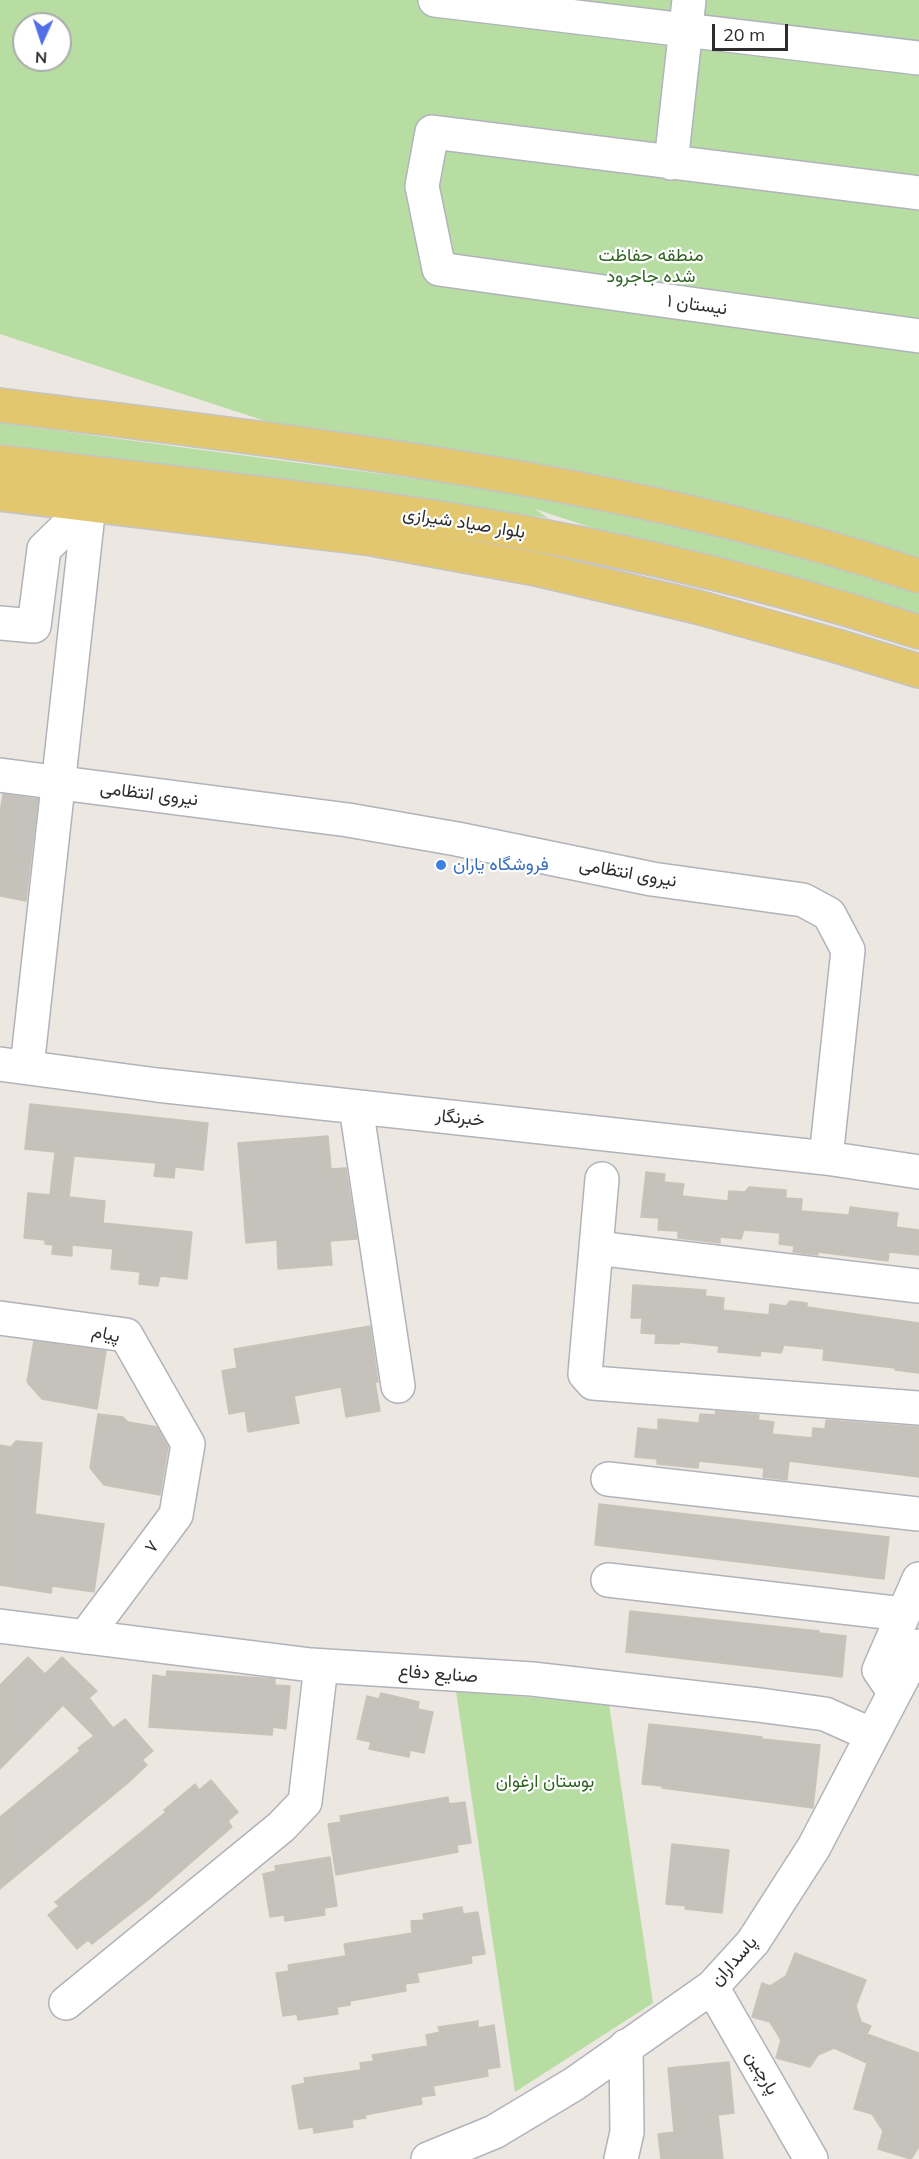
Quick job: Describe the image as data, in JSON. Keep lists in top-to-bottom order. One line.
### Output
{"streets":{"main road":["بلوار صیاد شیرازی"],"street":["نیستان ۱","نیروی انتظامی","خبرنگار","پیام","۷","صنایع دفاع","پاسداران","پارچین"]},"crossings":[["نیروی انتظامی","خبرنگار"],["پیام","۷"],["۷","صنایع دفاع"],["صنایع دفاع","پاسداران"],["پاسداران","پارچین"]],"parks":["منطقه حفاظت شده جاجرود","بوستان ارغوان"],"places":["فروشگاه یاران"],"scale_bar":"20 m","north":"bottom"}
